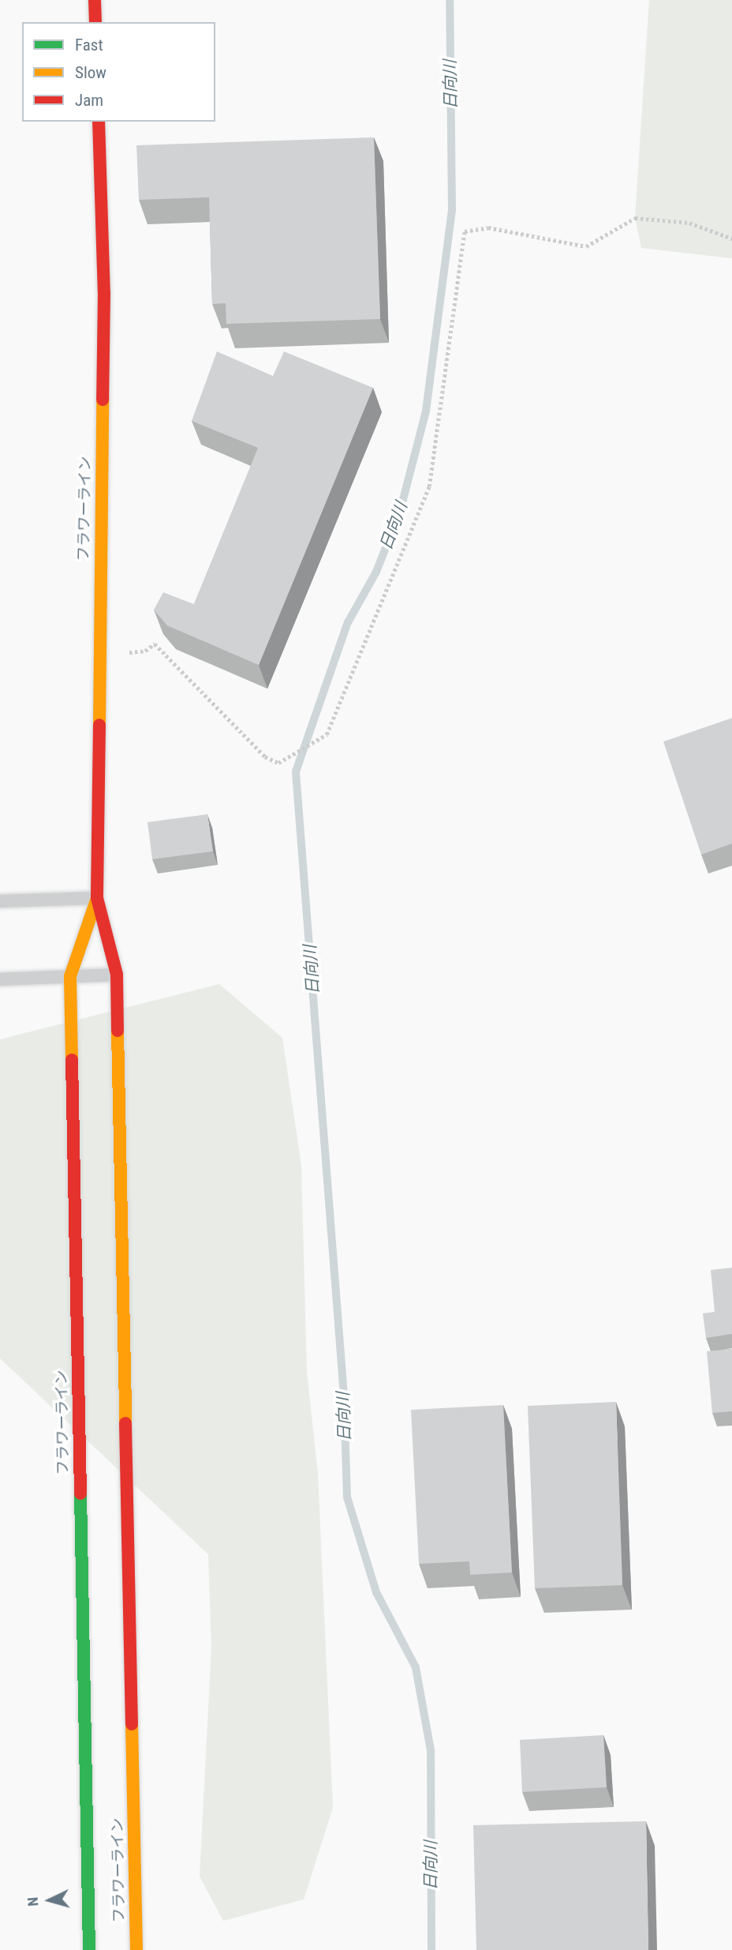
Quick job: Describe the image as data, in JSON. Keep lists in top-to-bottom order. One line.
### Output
{"streets":{"street":["フラワーライン"]},"water":["日向川"],"legend":["Fast","Slow","Jam"],"north":"left"}
